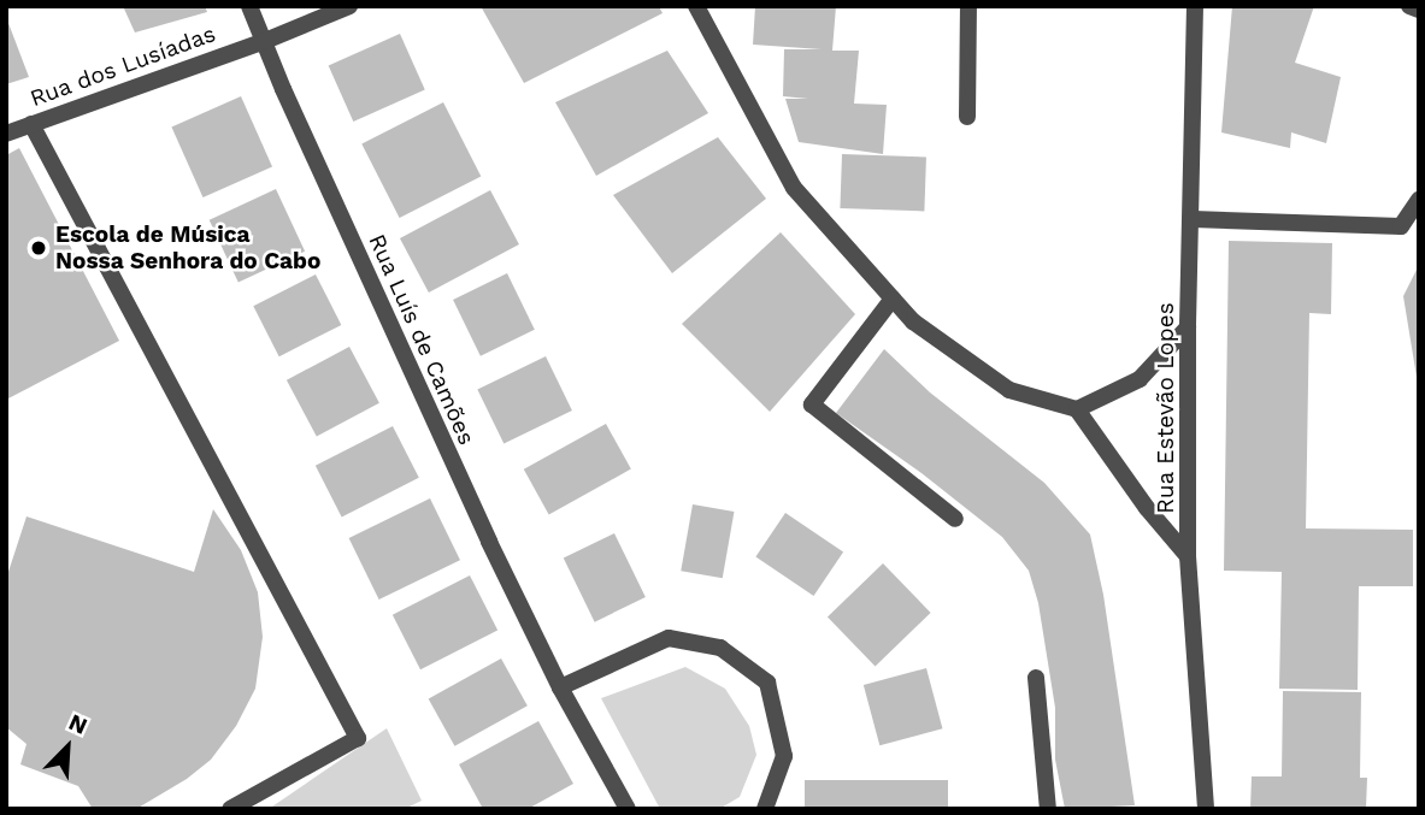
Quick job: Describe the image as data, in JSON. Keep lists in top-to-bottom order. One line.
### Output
{"streets":{"street":["Rua dos Lusíadas","Rua Luís de Camões","Rua Estevão Lopes"]},"crossings":[["Rua dos Lusíadas","Rua Luís de Camões"]],"places":["Escola de Música Nossa Senhora do Cabo"],"north":"top right"}
